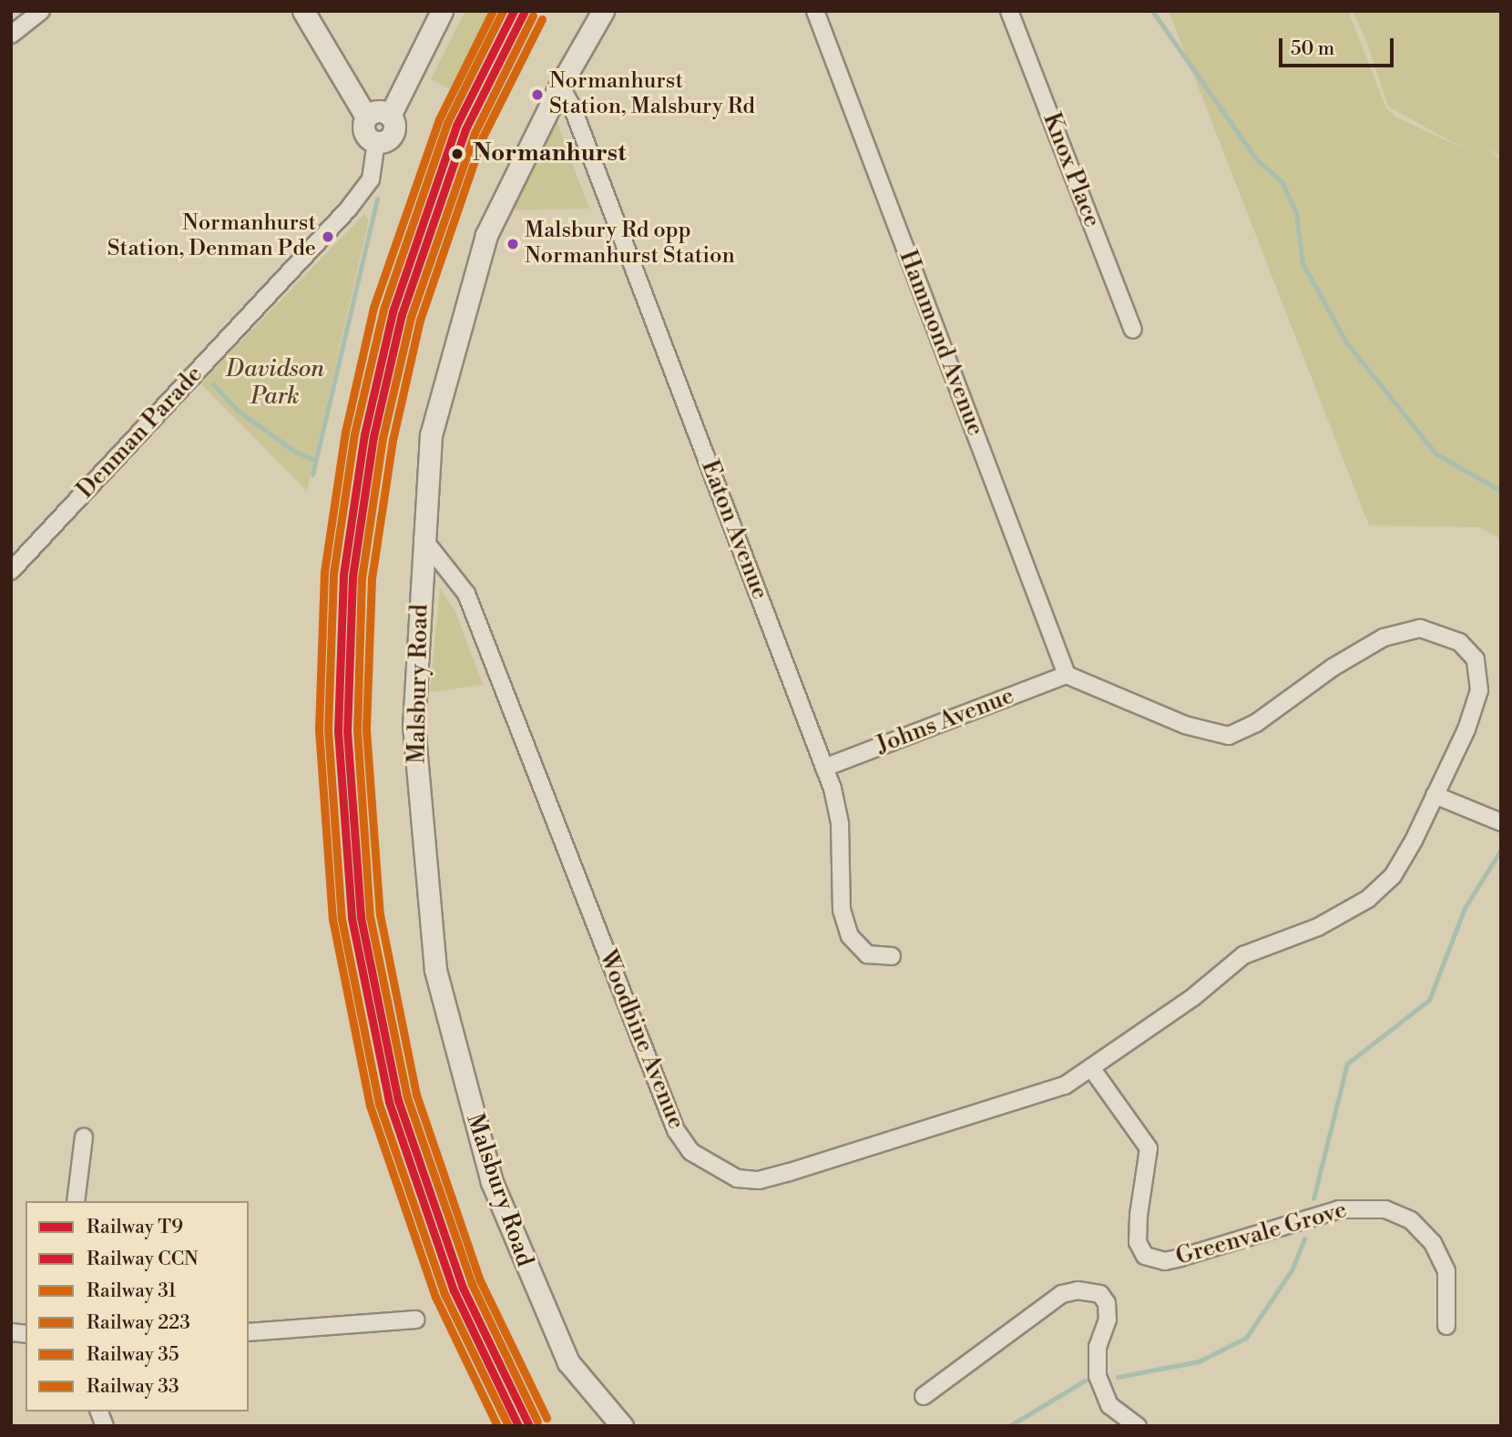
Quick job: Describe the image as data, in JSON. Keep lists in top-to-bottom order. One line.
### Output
{"streets":{"street":["Knox Place","Hammond Avenue","Denman Parade","Eaton Avenue","Malsbury Road","Johns Avenue","Woodbine Avenue","Greenvale Grove"]},"crossings":[["Hammond Avenue","Johns Avenue"],["Hammond Avenue","Woodbine Avenue"],["Eaton Avenue","Malsbury Road"],["Eaton Avenue","Johns Avenue"],["Malsbury Road","Woodbine Avenue"],["Johns Avenue","Woodbine Avenue"],["Woodbine Avenue","Greenvale Grove"]],"parks":["Davidson Park"],"places":["Normanhurst Station, Malsbury Rd","Normanhurst","Normanhurst Station, Denman Pde","Malsbury Rd opp Normanhurst Station"],"lines":["rail line T9","rail line CCN","rail line 223","rail line 33","rail line 31","rail line 35"],"legend":["Railway T9","Railway CCN","Railway 31","Railway 223","Railway 35","Railway 33"],"scale_bar":"50 m"}
